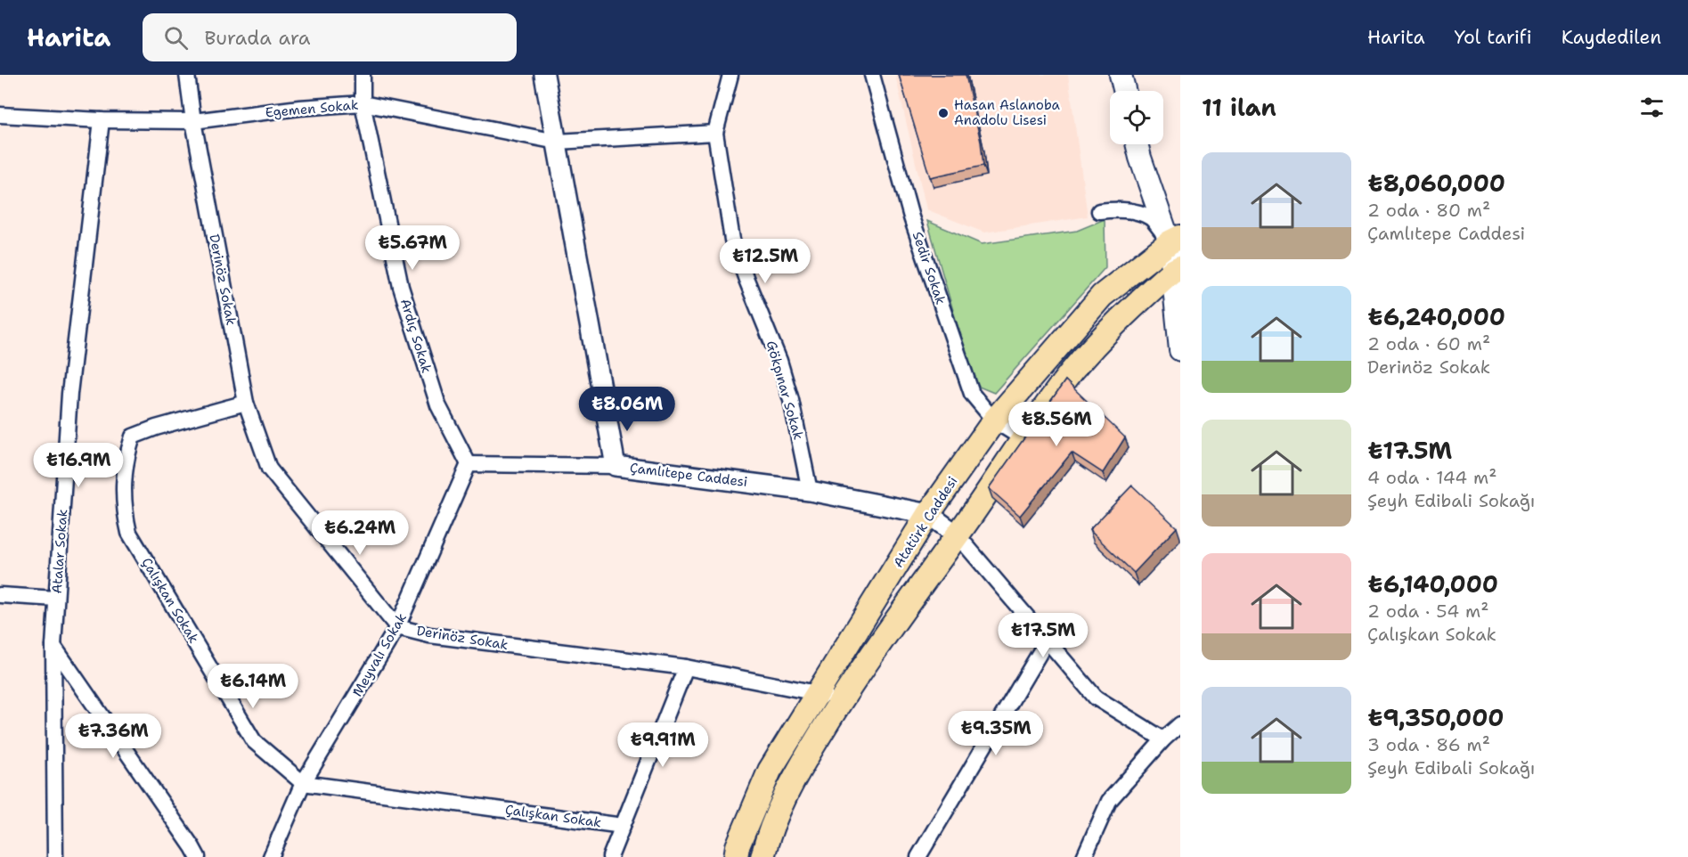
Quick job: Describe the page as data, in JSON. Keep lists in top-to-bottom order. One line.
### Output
{"streets":{"main road":["Atatürk Caddesi"],"street":["Egemen Sokak","Sedir Sokak","Derinöz Sokak","Ardıç Sokak","Gökpınar Sokak","Çamlıtepe Caddesi","Atalar Sokak","Çalışkan Sokak","Meyvalı Sokak"]},"crossings":[["Egemen Sokak","Derinöz Sokak"],["Egemen Sokak","Ardıç Sokak"],["Egemen Sokak","Gökpınar Sokak"],["Egemen Sokak","Çamlıtepe Caddesi"],["Egemen Sokak","Atalar Sokak"],["Sedir Sokak","Atatürk Caddesi"],["Derinöz Sokak","Atatürk Caddesi"],["Derinöz Sokak","Çalışkan Sokak"],["Derinöz Sokak","Meyvalı Sokak"],["Ardıç Sokak","Meyvalı Sokak"],["Gökpınar Sokak","Çamlıtepe Caddesi"],["Çamlıtepe Caddesi","Atatürk Caddesi"],["Çalışkan Sokak","Meyvalı Sokak"]],"places":["Hasan Aslanoba Anadolu Lisesi"],"page":{"header":"Harita","search":"Burada ara","nav":["Harita","Yol tarifi","Kaydedilen"],"heading":"11 ilan","list":[{"name":"₺8,060,000","note":"2 oda · 80 m² · Çamlıtepe Caddesi"},{"name":"₺6,240,000","note":"2 oda · 60 m² · Derinöz Sokak"},{"name":"₺17.5M","note":"4 oda · 144 m² · Şeyh Edibali Sokağı"},{"name":"₺6,140,000","note":"2 oda · 54 m² · Çalışkan Sokak"},{"name":"₺9,350,000","note":"3 oda · 86 m² · Şeyh Edibali Sokağı"}],"price":["₺5.67M","₺12.5M","₺8.06M","₺8.56M","₺16.9M","₺6.24M","₺17.5M","₺6.14M","₺9.35M","₺7.36M","₺9.91M"]}}
